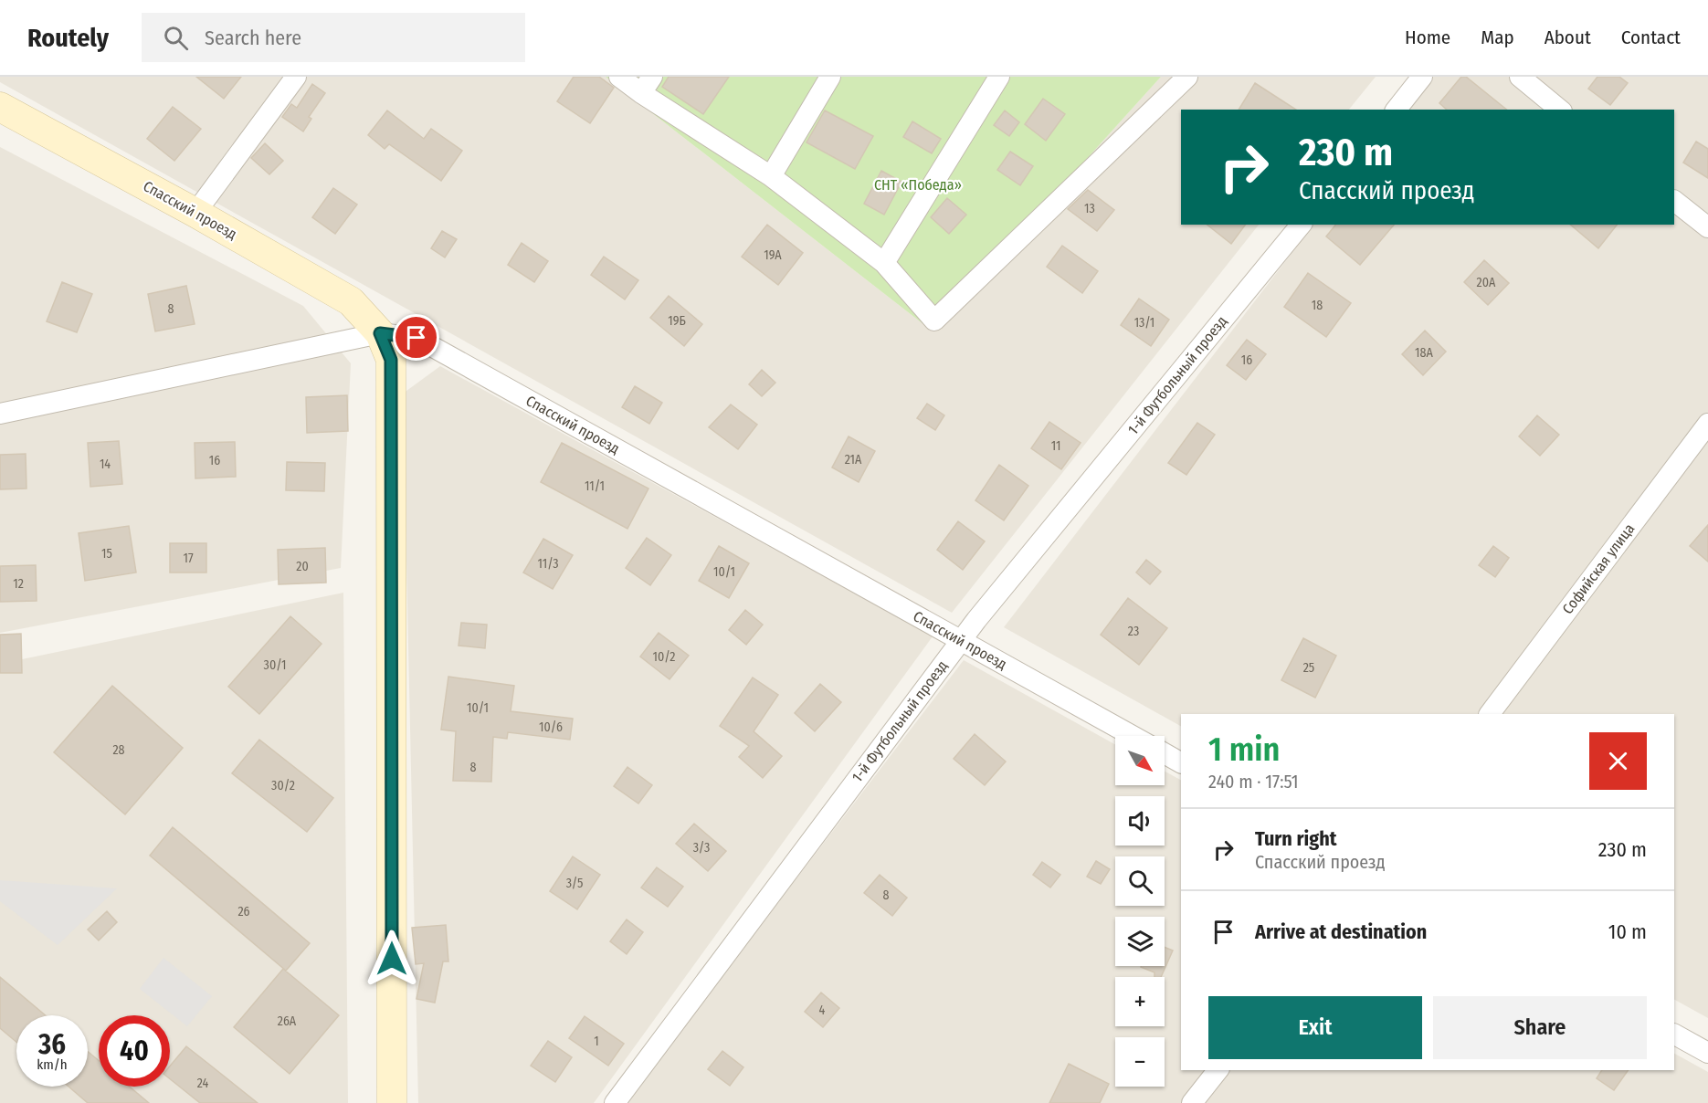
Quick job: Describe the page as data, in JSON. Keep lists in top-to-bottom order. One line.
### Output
{"streets":{"street":["Спасский проезд","1-й Футбольный проезд","Софийская улица"]},"crossings":[["Спасский проезд","1-й Футбольный проезд"]],"parks":["СНТ «Победа»"],"house_numbers":["13","19А","20А","18","8","19Б","13/1","18А","16","11","21А","16","14","11/1","15","17","11/3","20","10/1","12","23","10/2","30/1","25","10/1","10/6","28","8","30/2","3/3","3/5","8","26","4","26А","1","24"],"north":"bottom right","page":{"header":"Routely","search":"Search here","nav":["Home","Map","About","Contact"],"turn":["230 m","Спасский проезд"],"heading":["1 min","240 m · 17:51"],"map_buttons":["+","−"],"list":[{"name":"Turn right","note":"Спасский проезд","value":"230 m"},{"name":"Arrive at destination","value":"10 m"}],"buttons":["Exit","Share"],"speed":"36 km/h","limit":"40"}}
